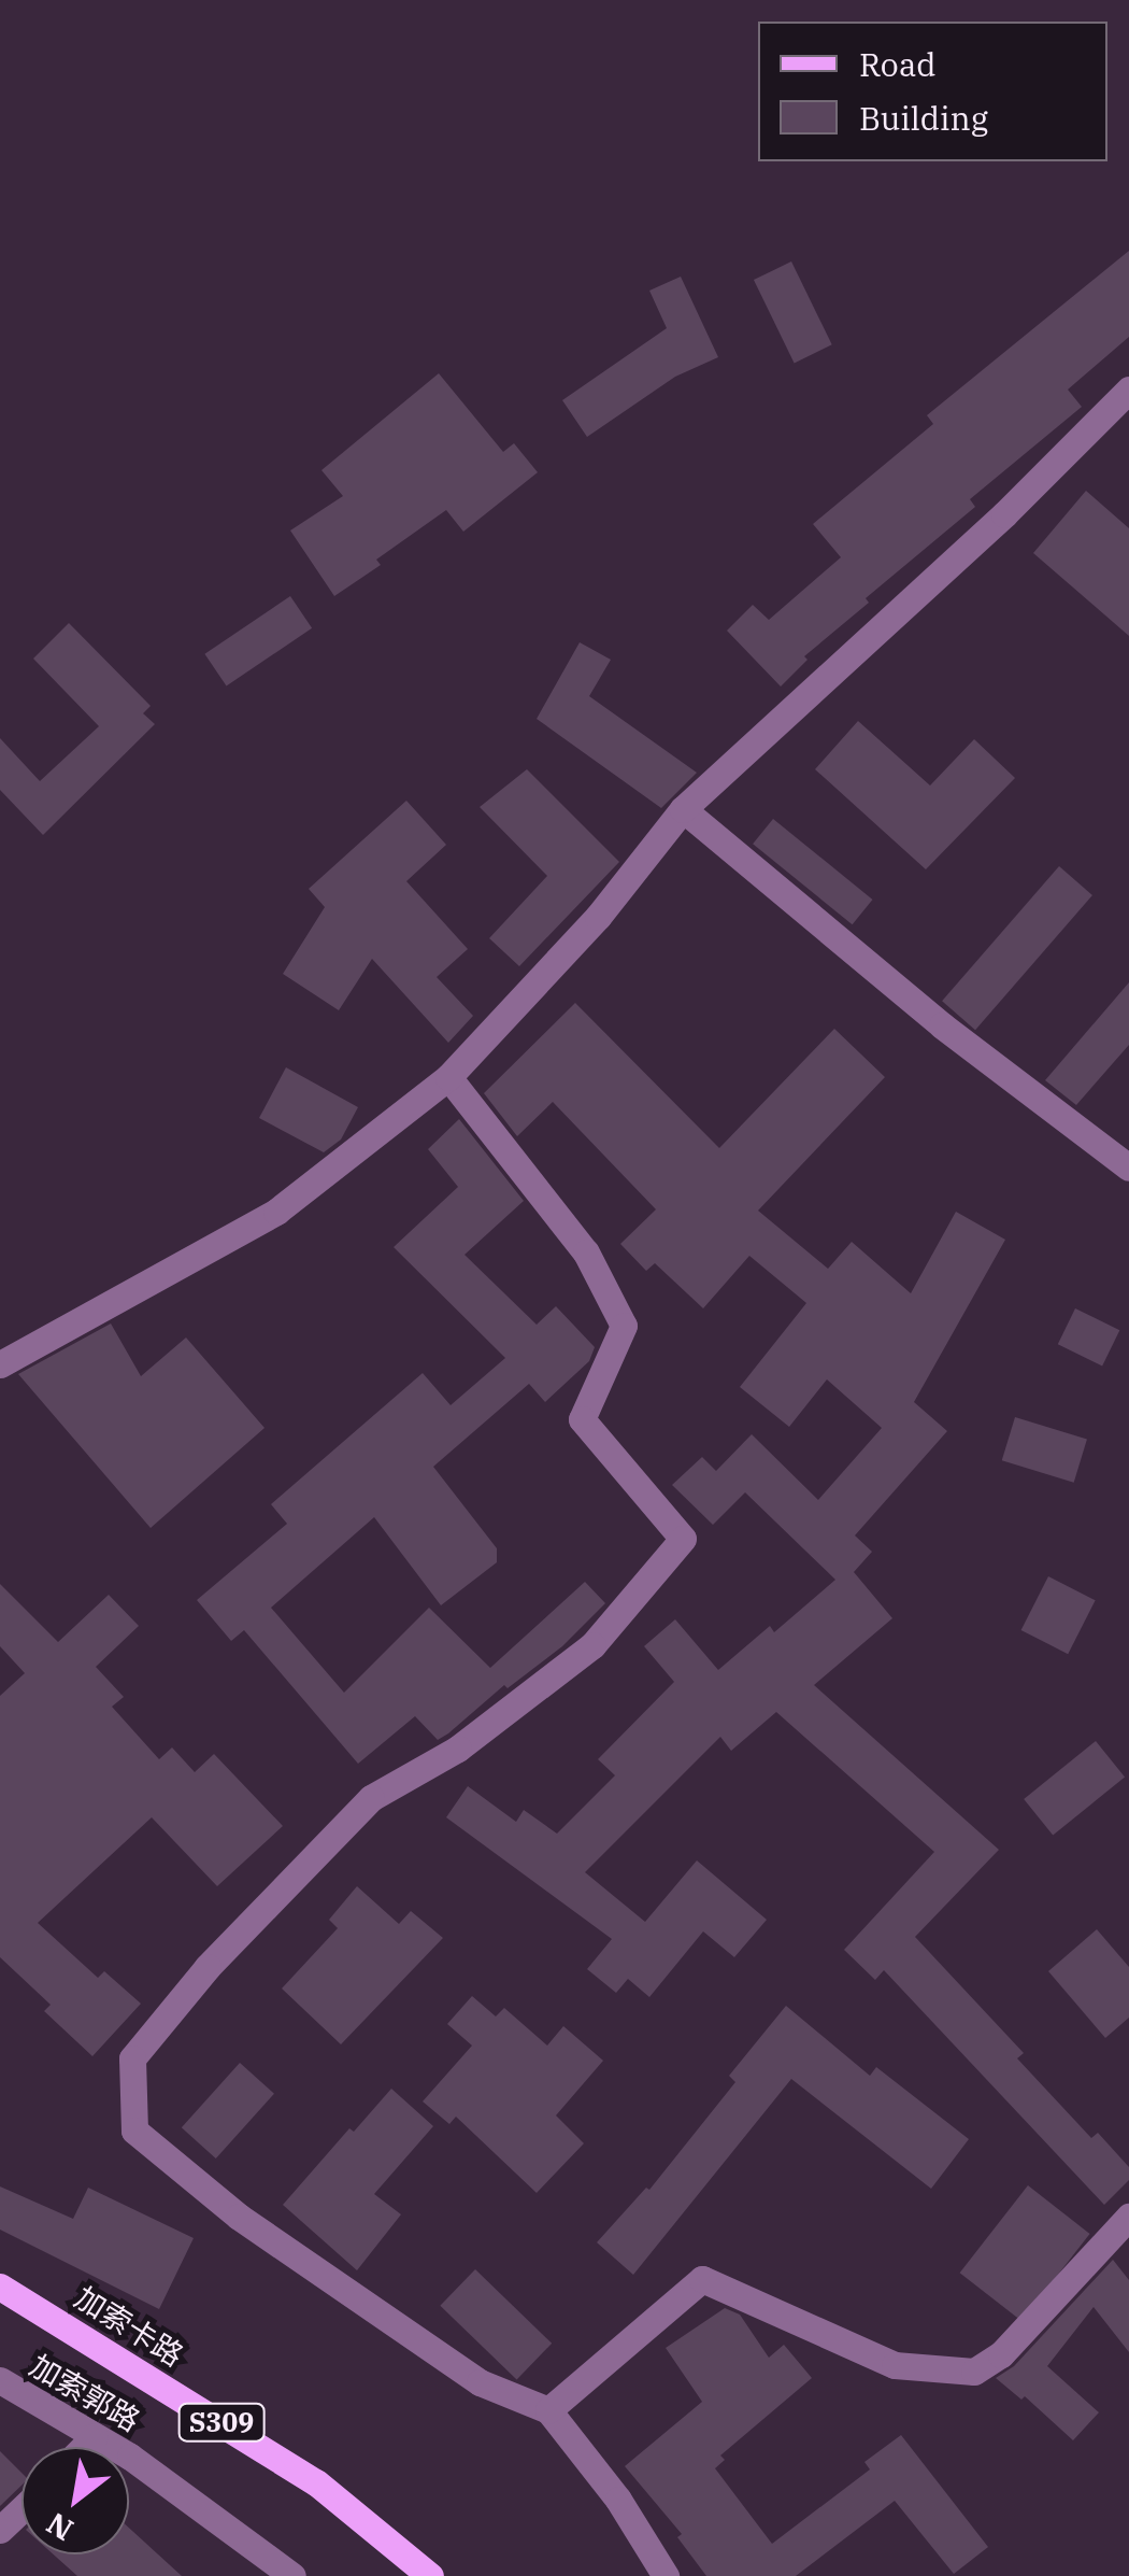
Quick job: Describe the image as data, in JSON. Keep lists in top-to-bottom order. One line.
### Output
{"streets":{"main road":["加索卡路","S309"],"street":["加索郭路"]},"legend":["Road","Building"],"north":"bottom left"}
